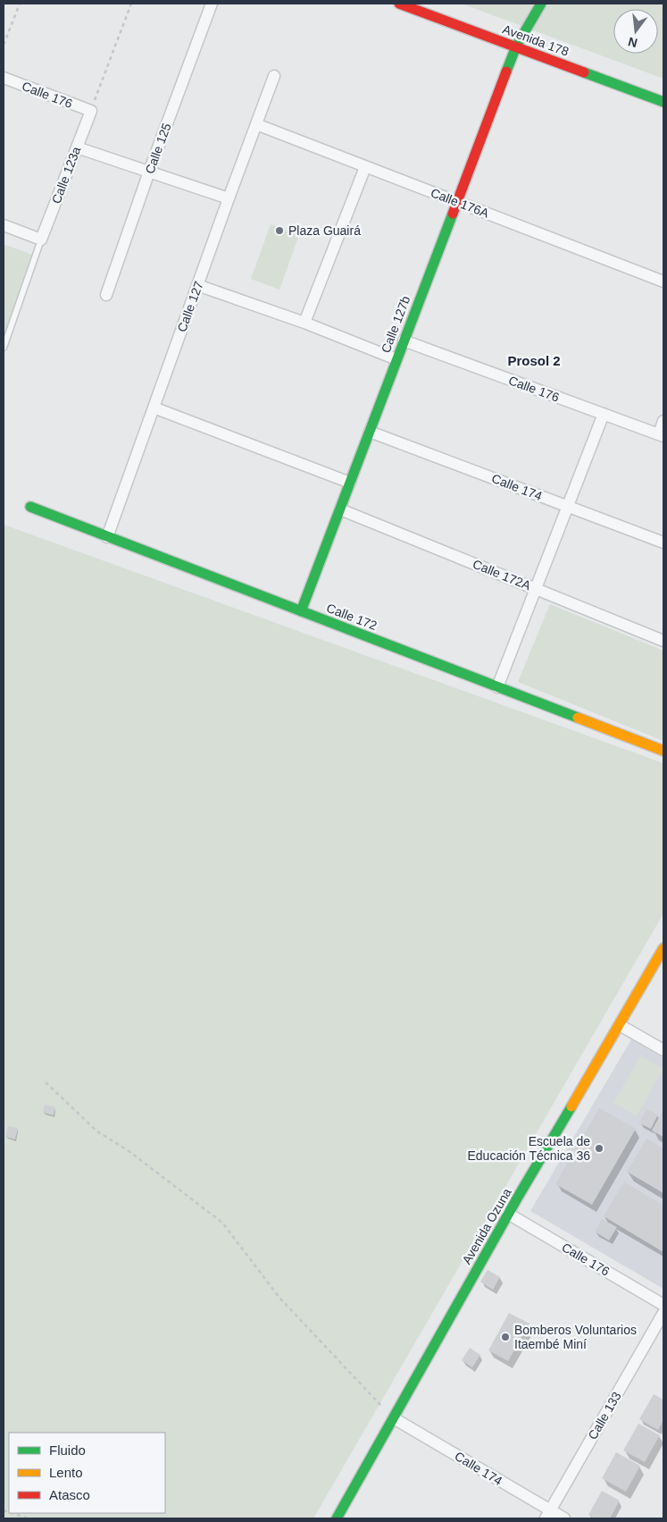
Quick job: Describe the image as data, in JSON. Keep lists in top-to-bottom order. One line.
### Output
{"streets":{"street":["Avenida 178","Calle 176","Calle 125","Calle 123a","Calle 176A","Calle 127","Calle 127b","Calle 174","Calle 172A","Calle 172","Avenida Ozuna","Calle 133"]},"crossings":[["Avenida 178","Calle 127b"],["Calle 176","Calle 123a"],["Calle 176","Calle 127b"],["Calle 176","Avenida Ozuna"],["Calle 176A","Calle 127"],["Calle 176A","Calle 127b"],["Calle 127","Calle 172"],["Calle 127b","Calle 174"],["Calle 127b","Calle 172A"],["Calle 127b","Calle 172"],["Calle 174","Avenida Ozuna"],["Calle 174","Calle 133"]],"districts":["Prosol 2"],"places":["Plaza Guairá","Escuela de Educación Técnica 36","Bomberos Voluntarios Itaembé Miní"],"legend":["Fluido","Lento","Atasco"],"north":"bottom"}
